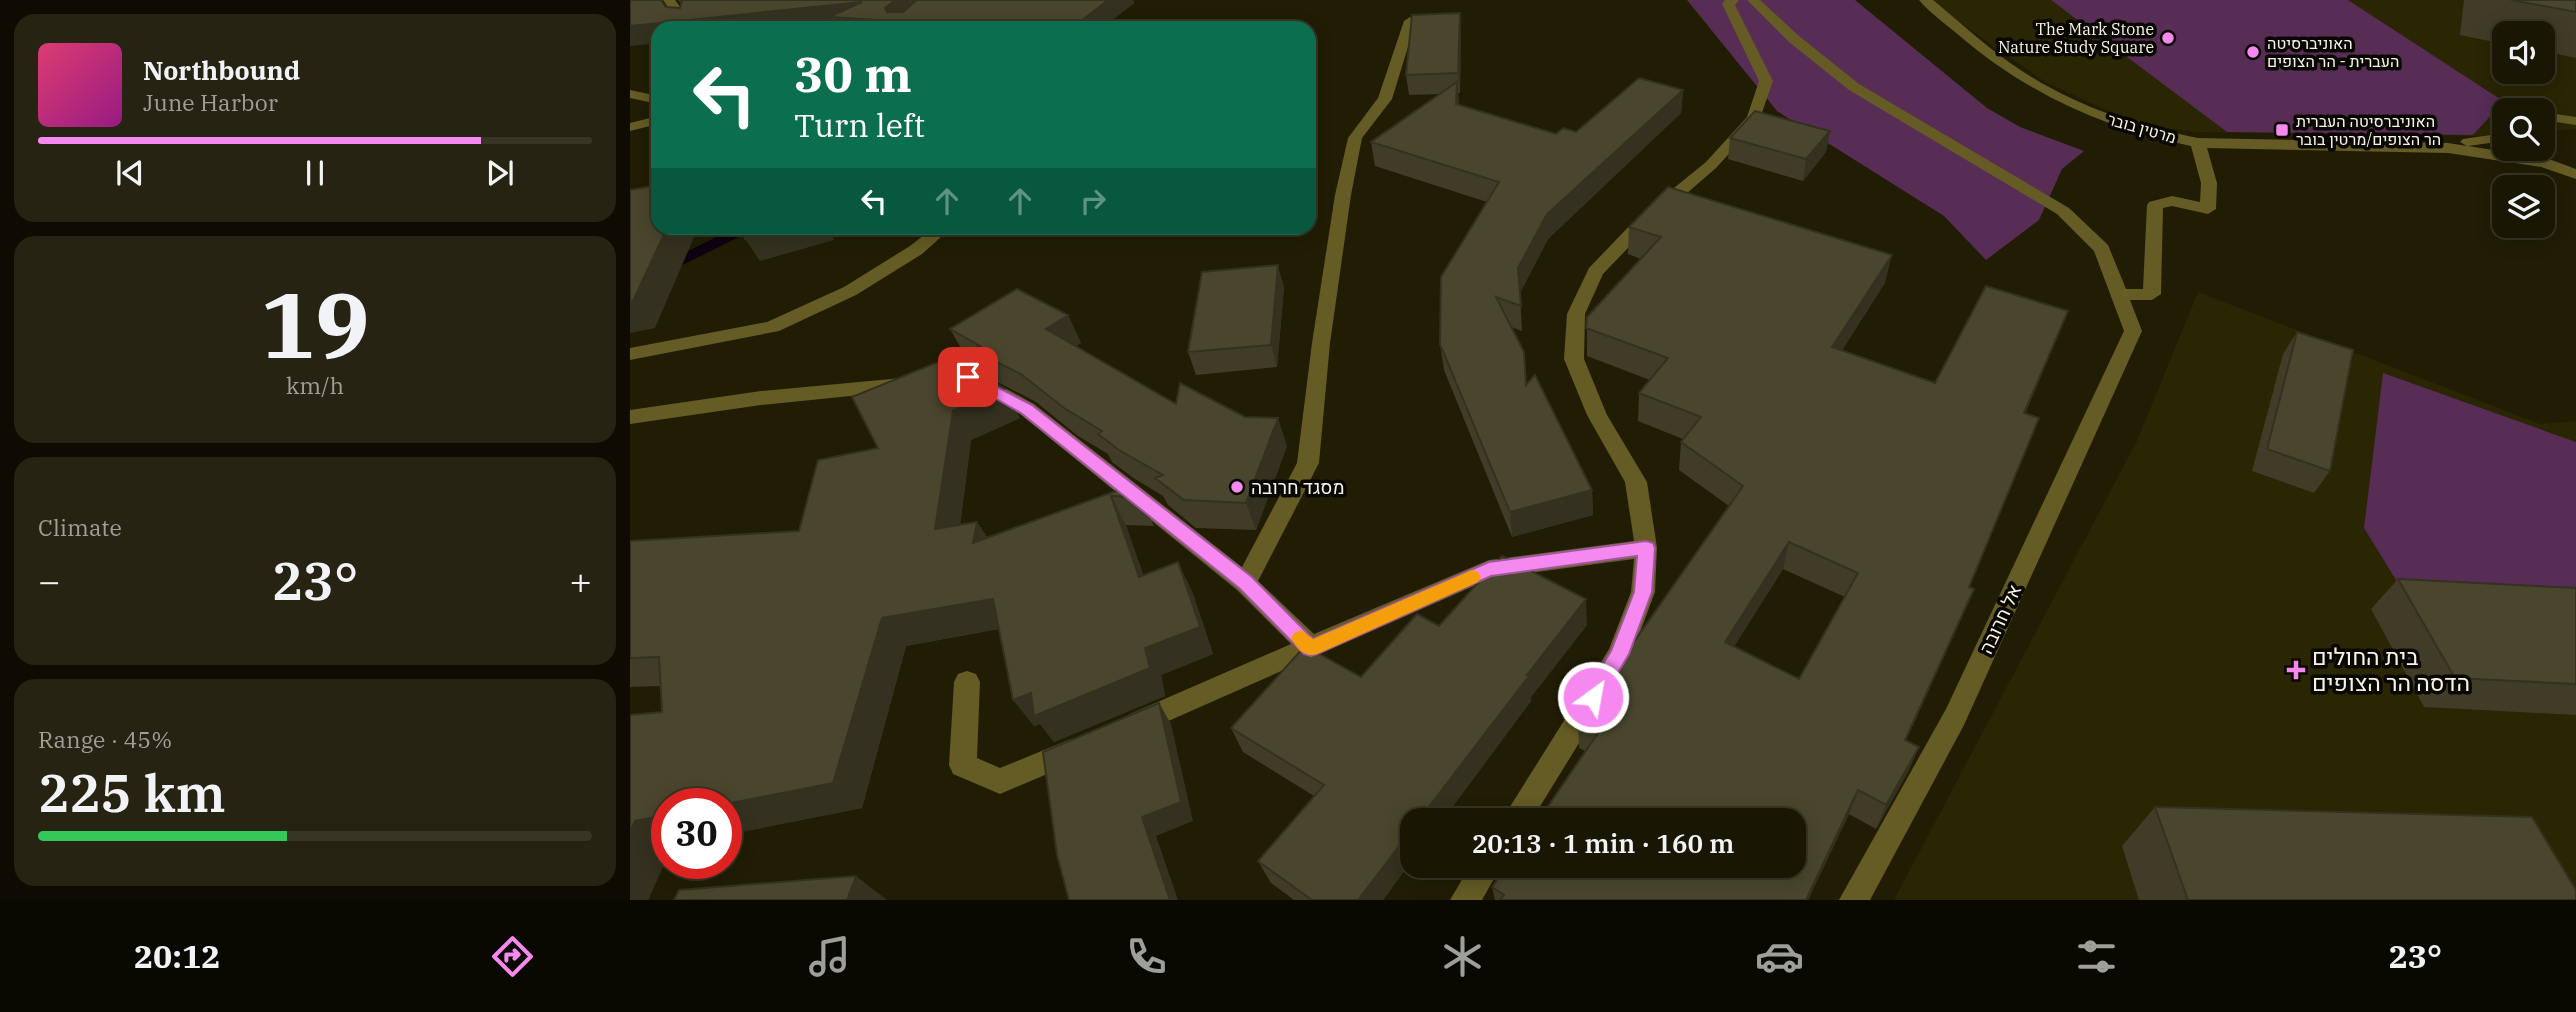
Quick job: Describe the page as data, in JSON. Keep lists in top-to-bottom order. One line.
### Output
{"streets":{"street":["מרטין בובר","אל חרובה"]},"places":{"other":["The Mark Stone Nature Study Square","האוניברסיטה העברית - הר הצופים","מסגד חרובה"],"transit":["האוניברסיטה העברית הר הצופים/מרטין בובר"],"health":["בית החולים הדסה הר הצופים"]},"page":{"turn":["30 m","Turn left"],"song":["Northbound","June Harbor"],"tile":[["19","km/h"],"Climate",["Range · 45%","225 km"]],"heat":["−","23°","+"],"limit":"30","trip":"20:13 · 1 min · 160 m","tabs":["20:12","23°"]}}
